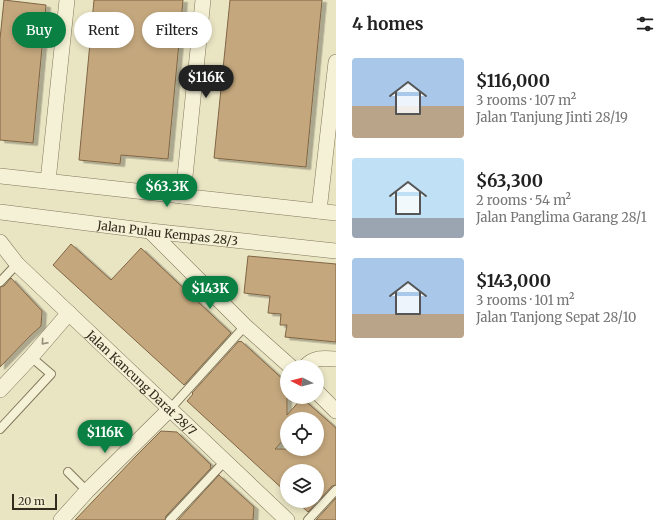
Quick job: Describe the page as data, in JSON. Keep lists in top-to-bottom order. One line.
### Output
{"streets":{"street":["Jalan Pulau Kempas 28/3","Jalan Kancung Darat 28/7"]},"scale_bar":"20 m","north":"left","page":{"heading":"4 homes","chip":["Buy","Rent","Filters"],"list":[{"name":"$116,000","note":"3 rooms · 107 m² · Jalan Tanjung Jinti 28/19"},{"name":"$63,300","note":"2 rooms · 54 m² · Jalan Panglima Garang 28/1"},{"name":"$143,000","note":"3 rooms · 101 m² · Jalan Tanjong Sepat 28/10"}],"price":["$116K","$63.3K","$143K","$116K"],"scale":"20 m"}}
